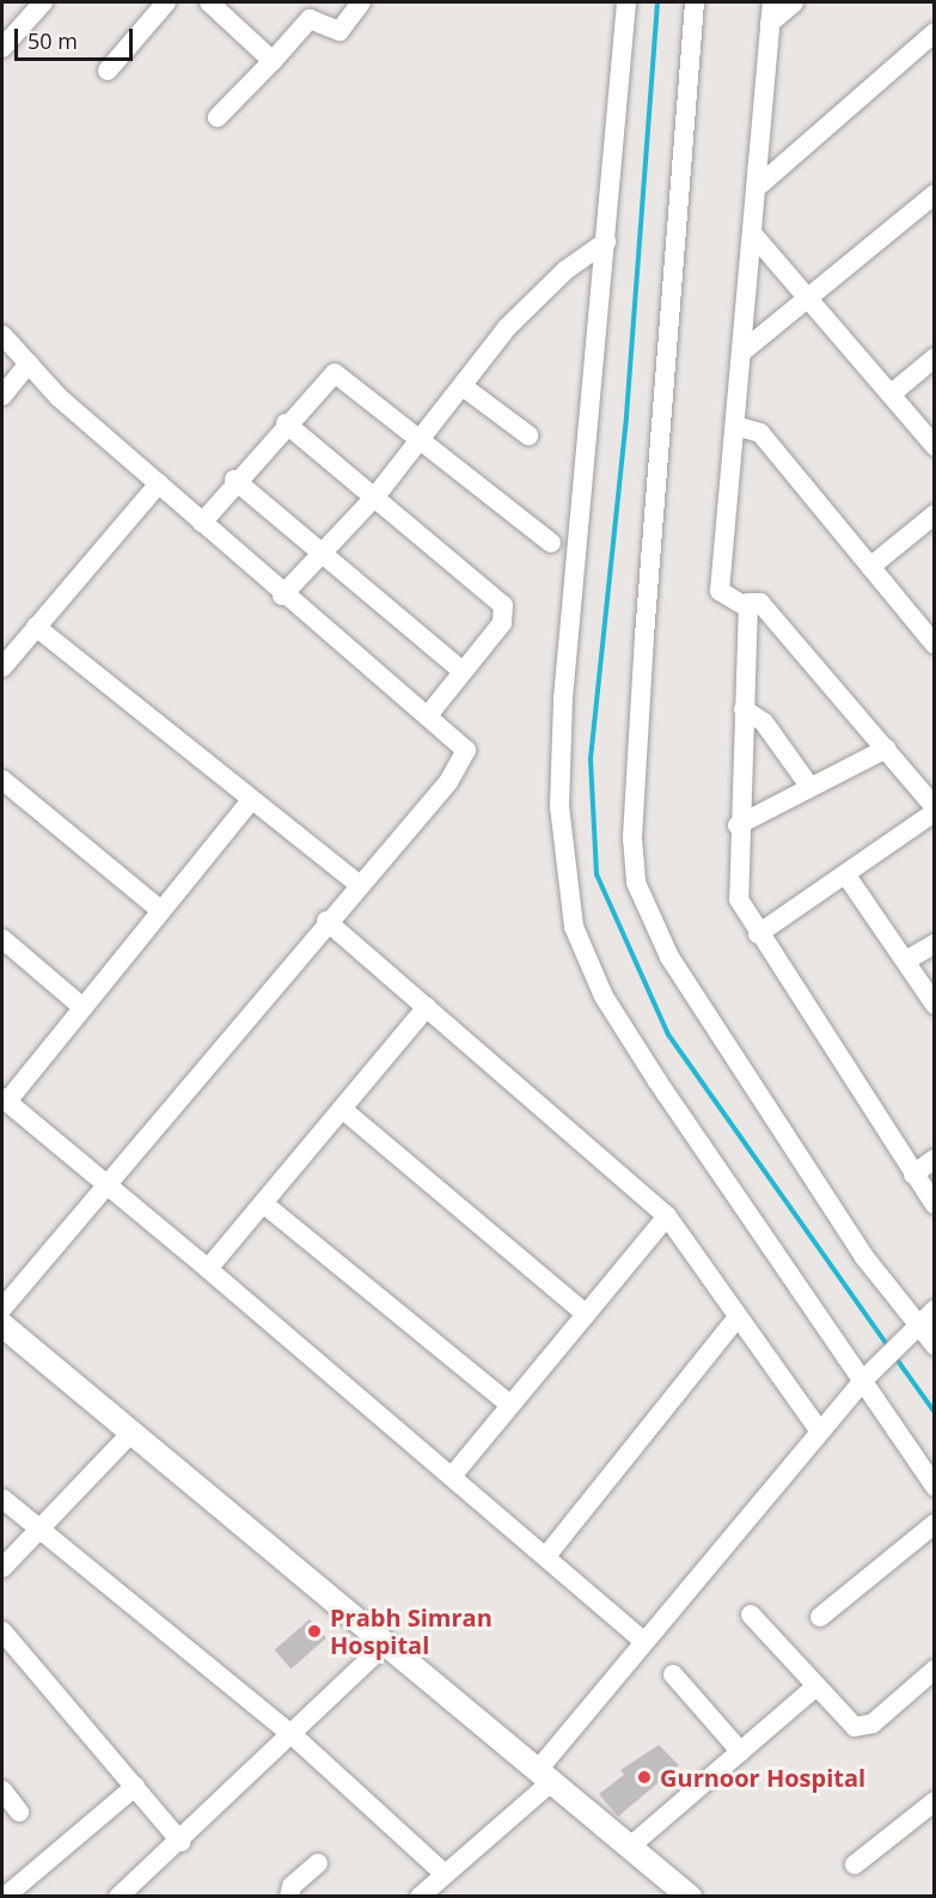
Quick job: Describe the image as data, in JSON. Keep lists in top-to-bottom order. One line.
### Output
{"places":["Prabh Simran Hospital","Gurnoor Hospital"],"scale_bar":"50 m"}
